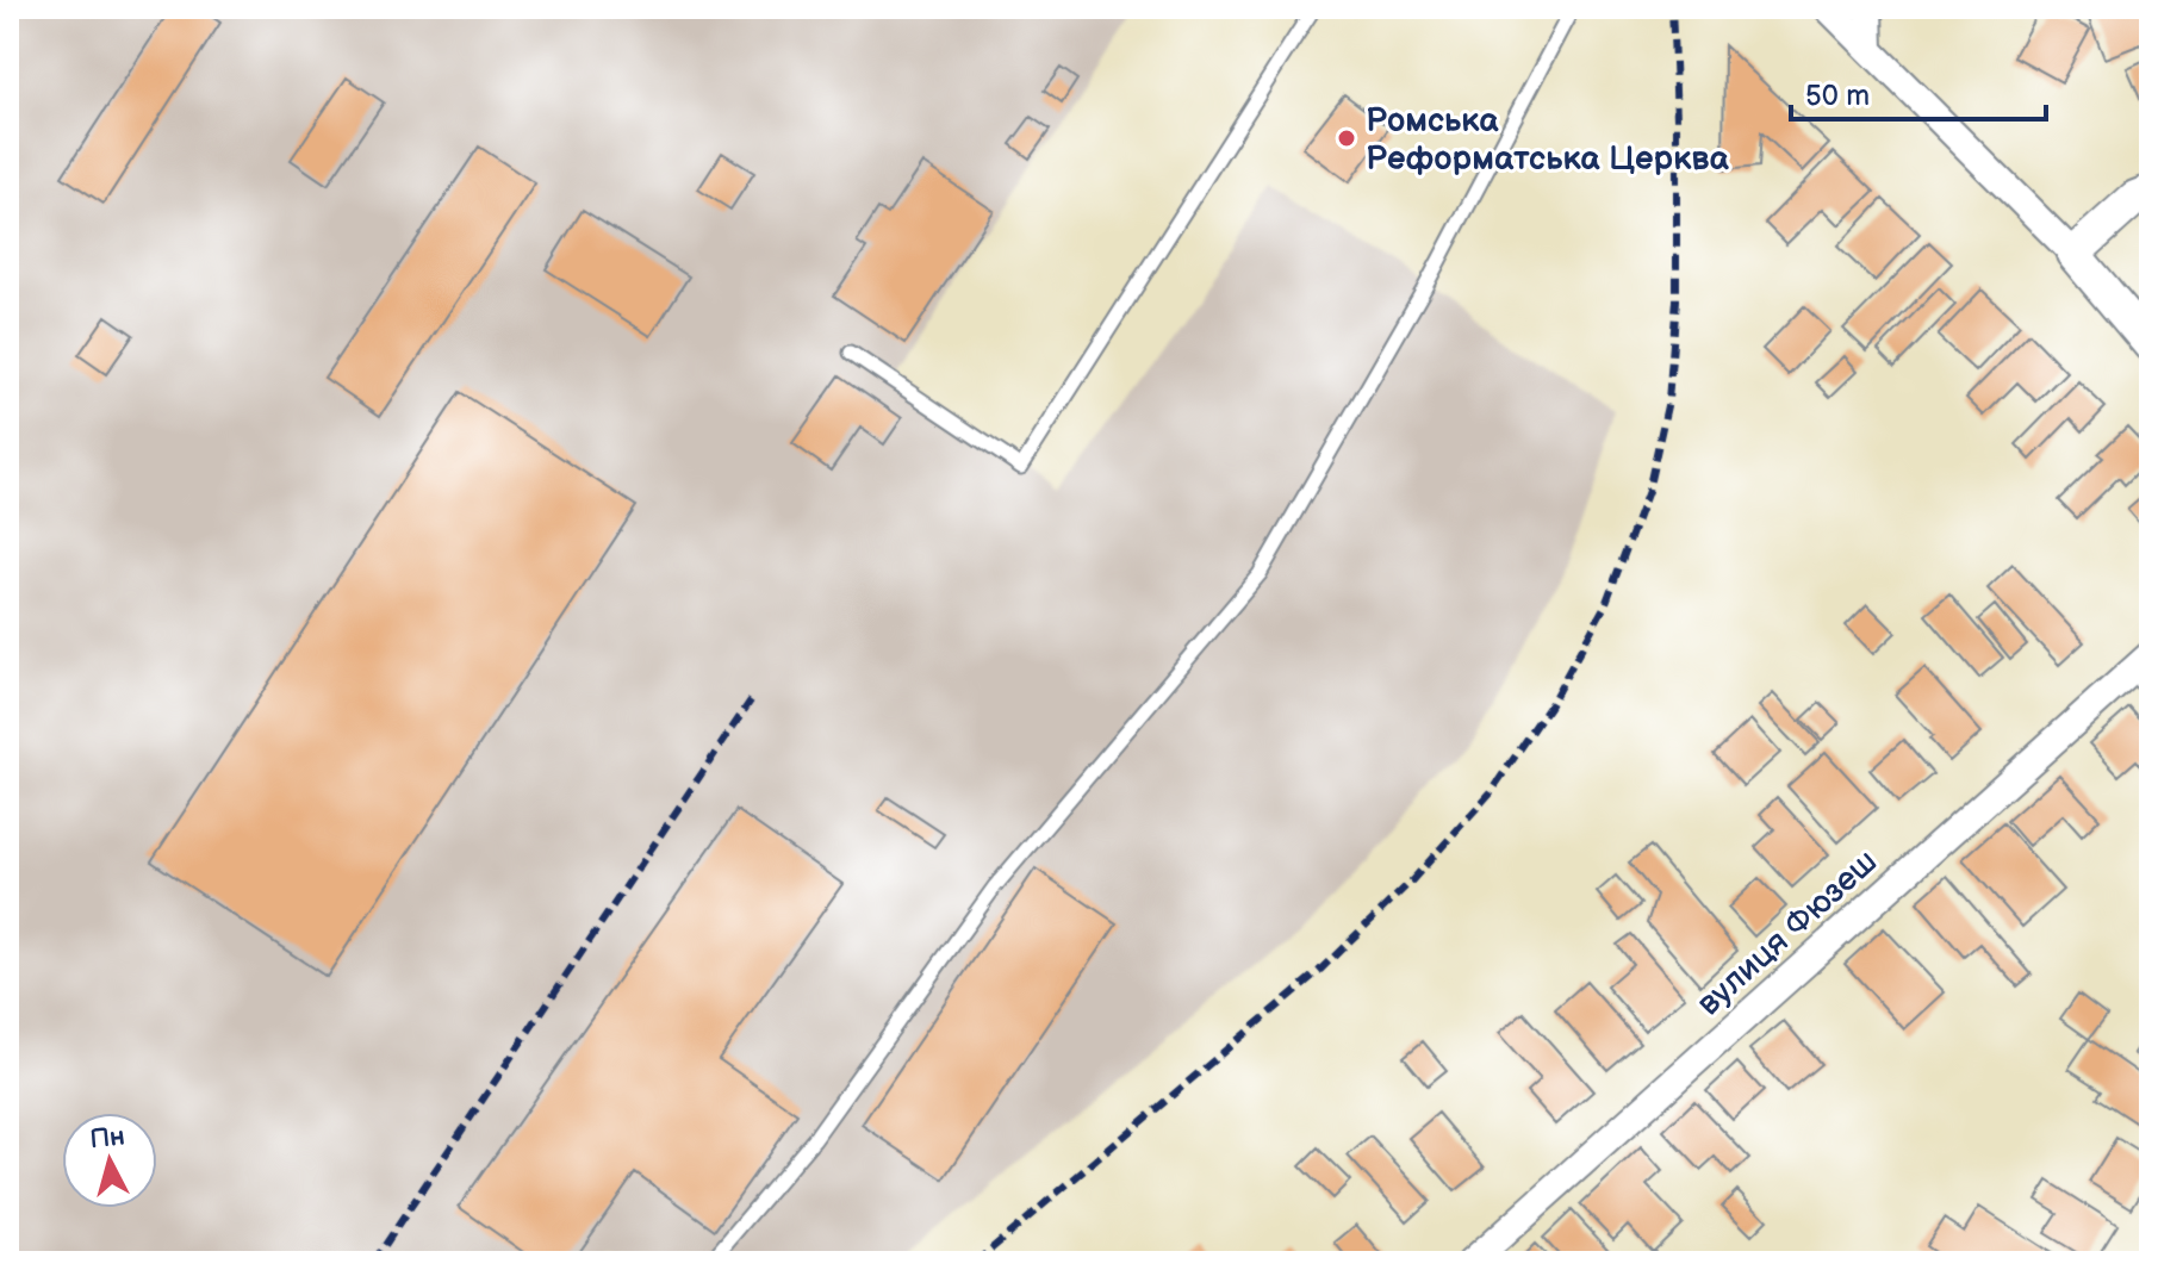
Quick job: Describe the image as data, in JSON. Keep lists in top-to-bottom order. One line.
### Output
{"streets":{"street":["вулиця Фюзеш"]},"places":["Ромська Реформатська Церква"],"scale_bar":"50 m","north":"top"}
